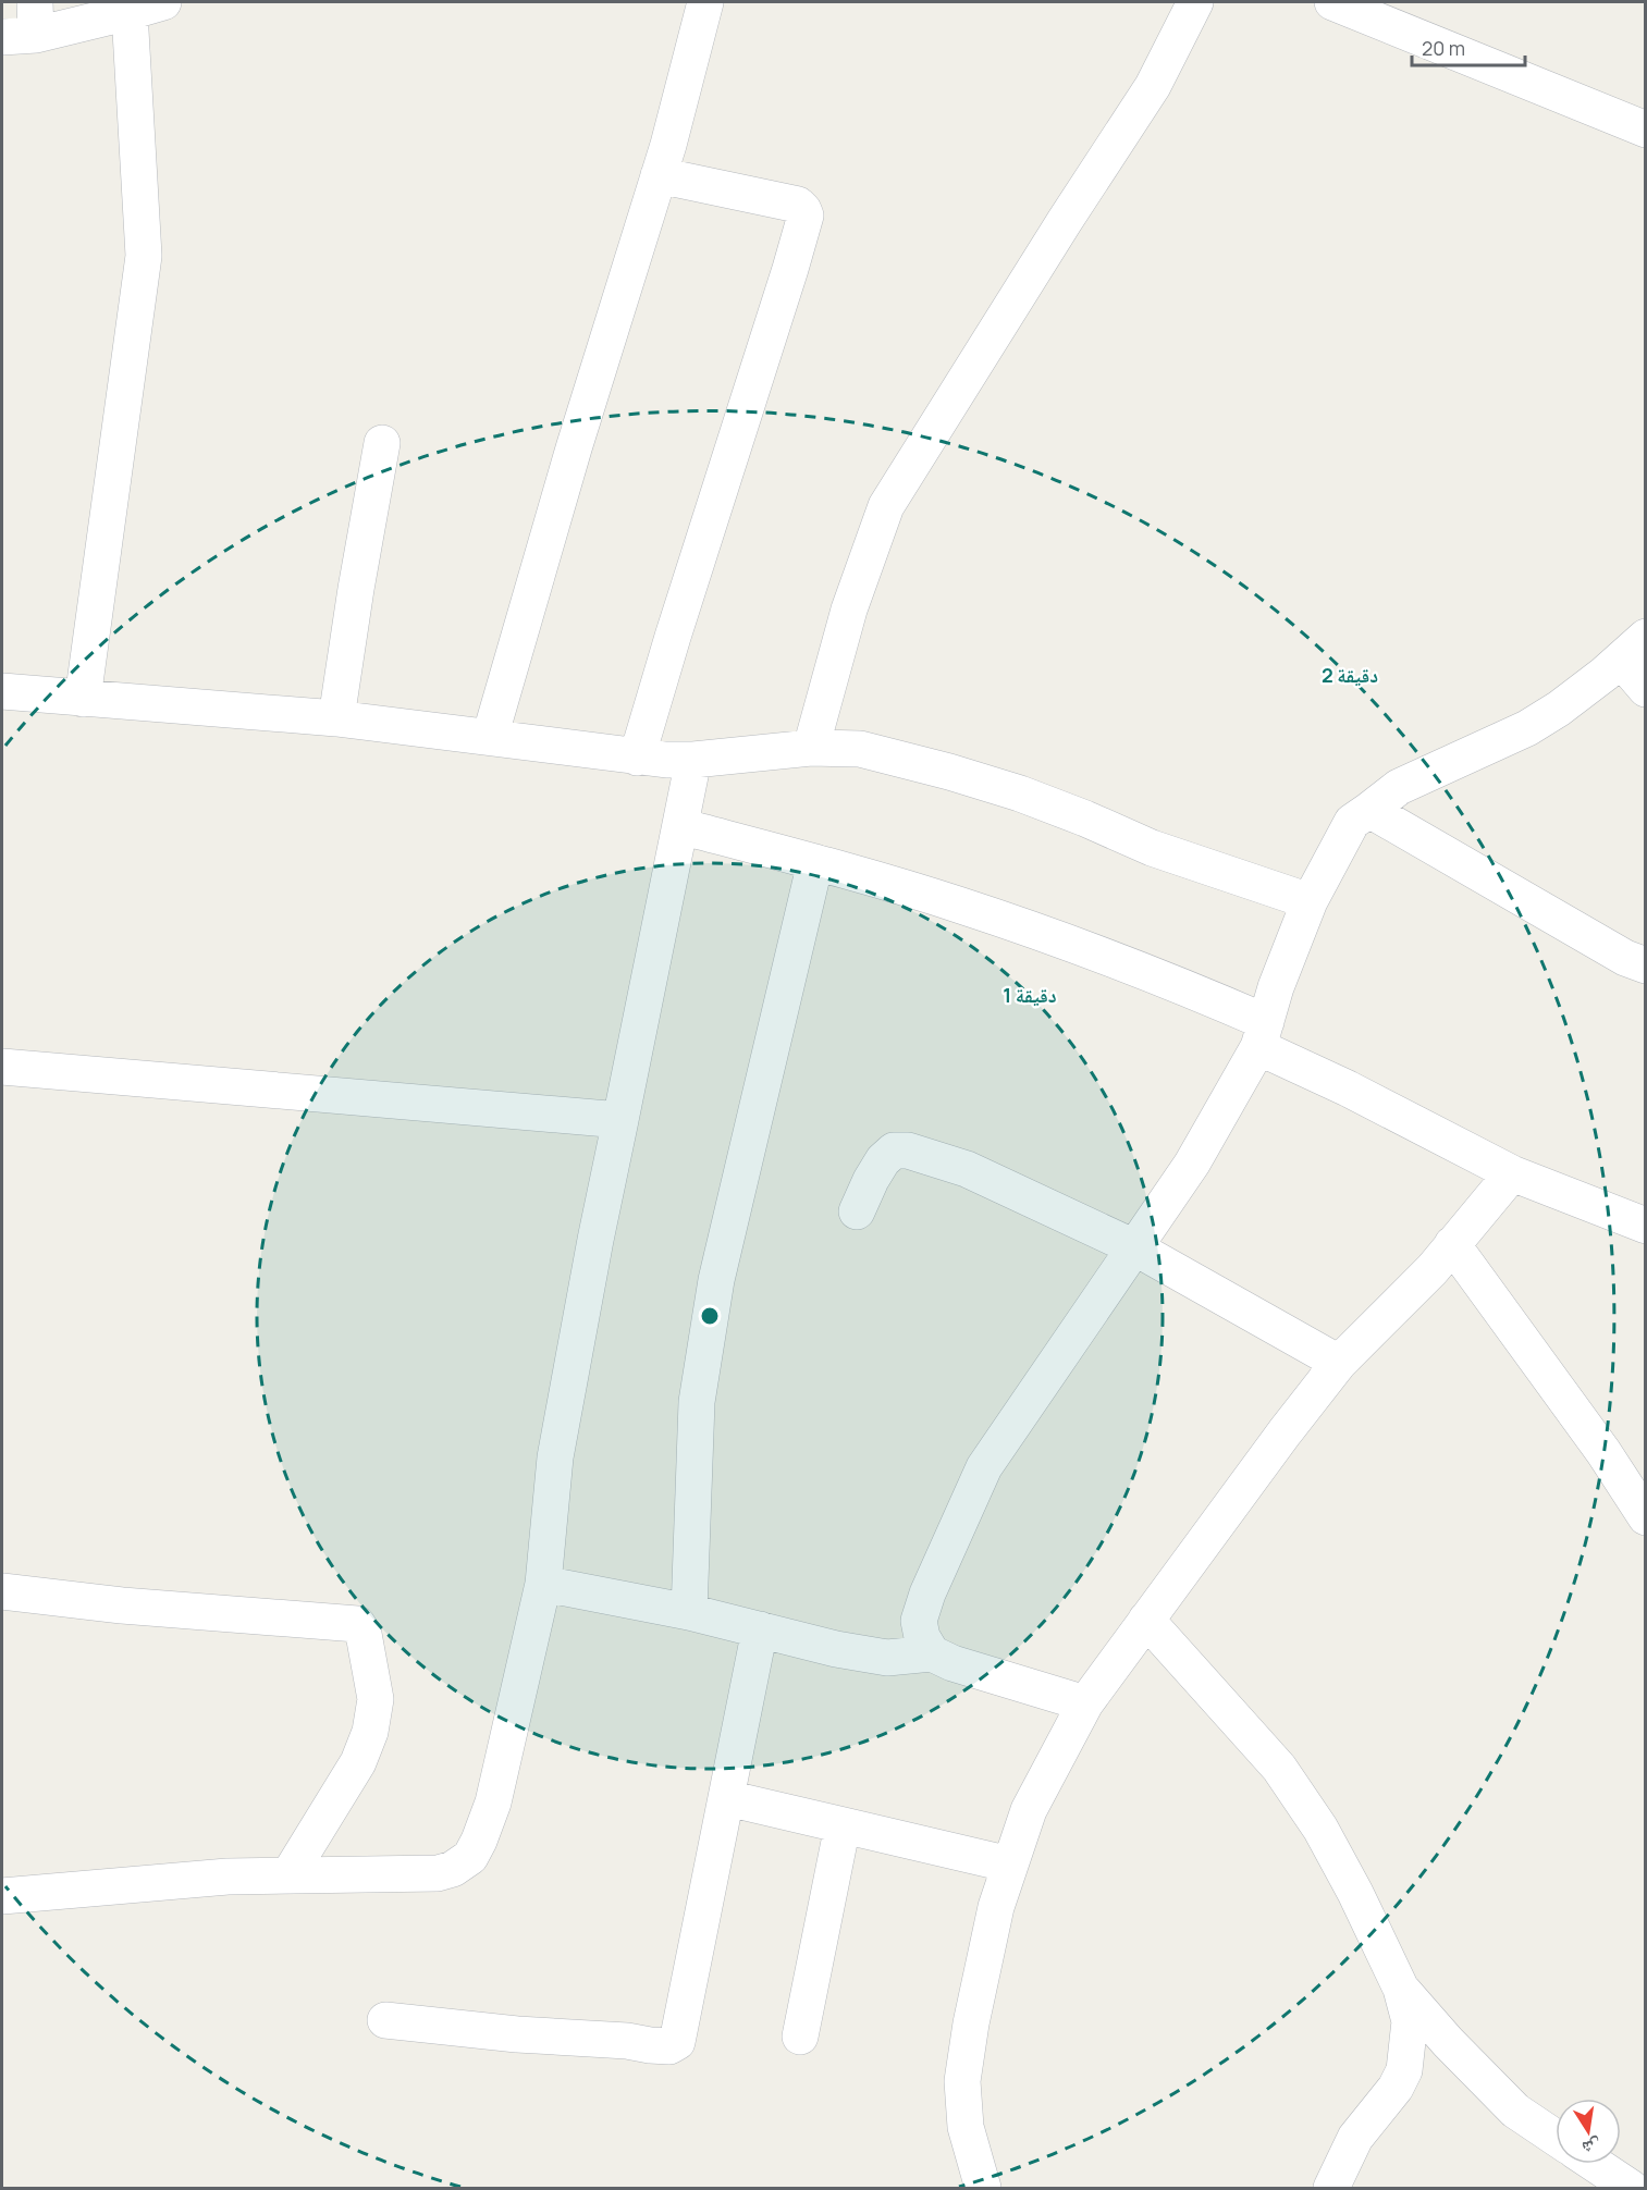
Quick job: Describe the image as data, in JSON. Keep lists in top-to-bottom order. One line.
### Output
{"scale_bar":"20 m","north":"bottom","rings":["2 دقيقة","1 دقيقة"]}
